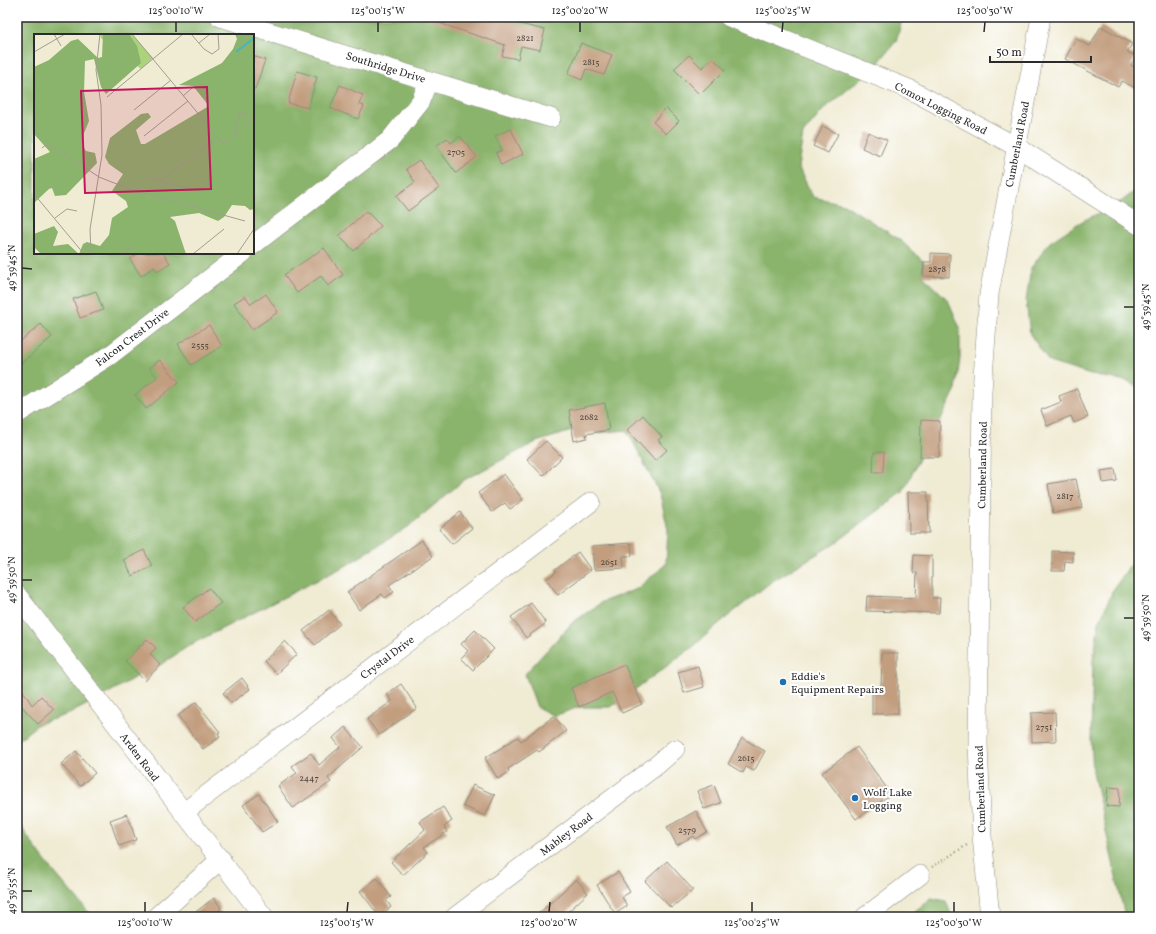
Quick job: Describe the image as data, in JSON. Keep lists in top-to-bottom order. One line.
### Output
{"streets":{"street":["Southridge Drive","Comox Logging Road","Cumberland Road","Falcon Crest Drive","Crystal Drive","Arden Road","Mabley Road"]},"crossings":[["Comox Logging Road","Cumberland Road"],["Crystal Drive","Arden Road"]],"places":["Eddie's Equipment Repairs","Wolf Lake Logging"],"house_numbers":["2821","2815","2705","2878","2555","2682","2817","2651","2751","2615","2447","2579"],"scale_bar":"50 m","coordinates":["125°00'10\"W","125°00'15\"W","125°00'20\"W","125°00'25\"W","125°00'30\"W","49°39'45\"N","49°39'50\"N","49°39'55\"N"]}
